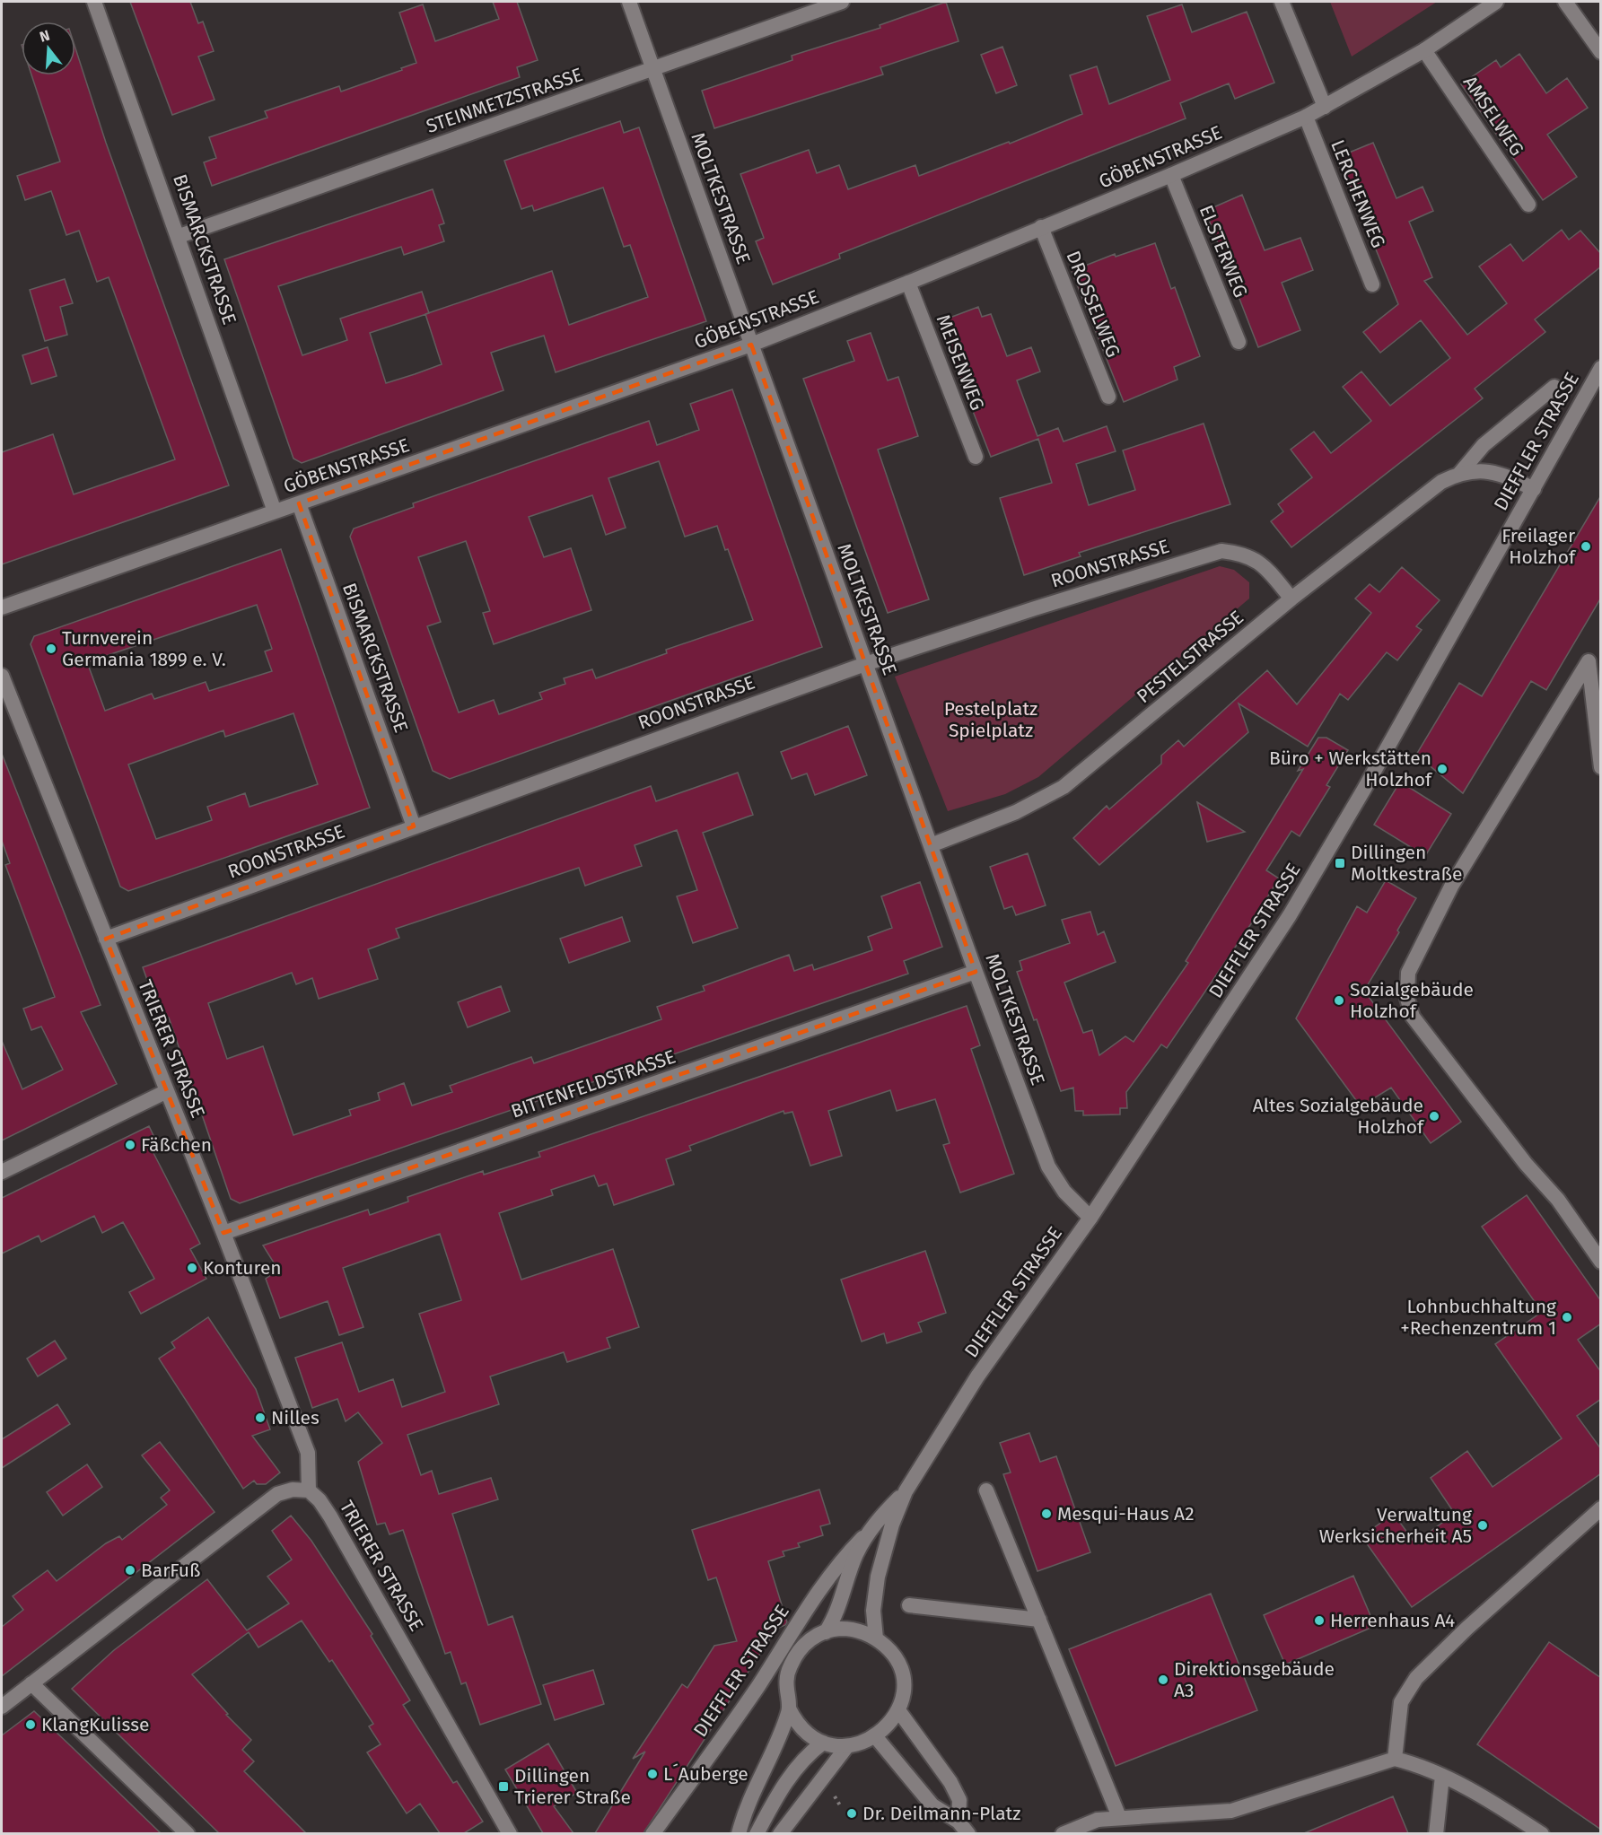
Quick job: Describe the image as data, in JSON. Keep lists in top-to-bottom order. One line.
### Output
{"streets":{"street":["STEINMETZSTRASSE","AMSELWEG","GÖBENSTRASSE","LERCHENWEG","MOLTKESTRASSE","BISMARCKSTRASSE","ELSTERWEG","DROSSELWEG","MEISENWEG","DIEFFLER STRASSE","ROONSTRASSE","PESTELSTRASSE","TRIERER STRASSE","BITTENFELDSTRASSE"]},"crossings":[["STEINMETZSTRASSE","MOLTKESTRASSE"],["STEINMETZSTRASSE","BISMARCKSTRASSE"],["AMSELWEG","GÖBENSTRASSE"],["GÖBENSTRASSE","LERCHENWEG"],["GÖBENSTRASSE","MOLTKESTRASSE"],["GÖBENSTRASSE","BISMARCKSTRASSE"],["GÖBENSTRASSE","ELSTERWEG"],["GÖBENSTRASSE","DROSSELWEG"],["GÖBENSTRASSE","MEISENWEG"],["MOLTKESTRASSE","DIEFFLER STRASSE"],["MOLTKESTRASSE","ROONSTRASSE"],["MOLTKESTRASSE","PESTELSTRASSE"],["MOLTKESTRASSE","BITTENFELDSTRASSE"],["BISMARCKSTRASSE","ROONSTRASSE"],["DIEFFLER STRASSE","PESTELSTRASSE"],["ROONSTRASSE","PESTELSTRASSE"],["ROONSTRASSE","TRIERER STRASSE"],["TRIERER STRASSE","BITTENFELDSTRASSE"]],"parks":["Pestelplatz Spielplatz"],"places":{"other":["Freilager Holzhof","Turnverein Germania 1899 e. V.","Büro + Werkstätten Holzhof","Sozialgebäude Holzhof","Altes Sozialgebäude Holzhof","Fäßchen","Konturen","Lohnbuchhaltung +Rechenzentrum 1","Nilles","Mesqui-Haus A2","Verwaltung Werksicherheit A5","BarFuß","Herrenhaus A4","Direktionsgebäude A3","KlangKulisse","L´Auberge","Dr. Deilmann-Platz"],"transit":["Dillingen Moltkestraße","Dillingen Trierer Straße"]},"north":"top"}
